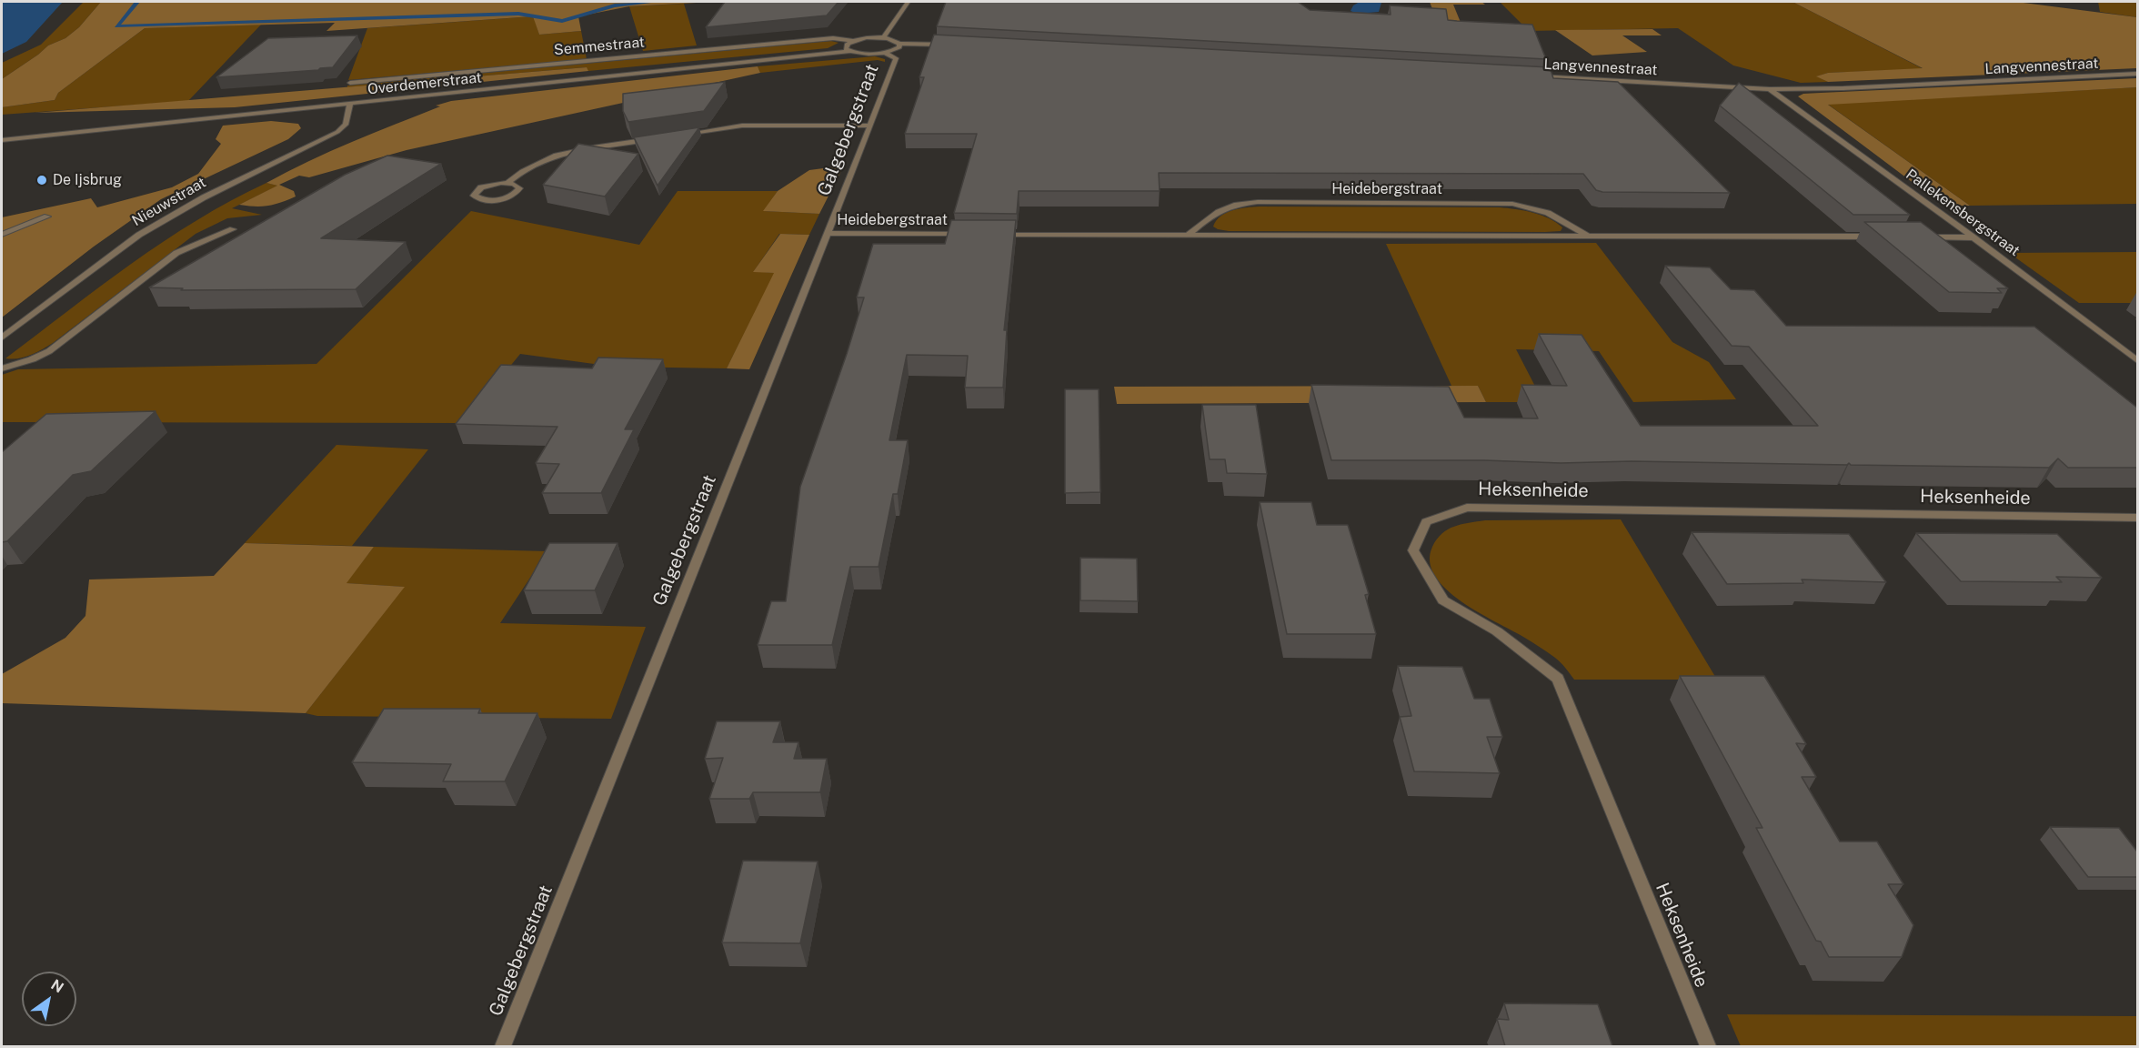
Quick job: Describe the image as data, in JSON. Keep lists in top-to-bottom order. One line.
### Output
{"streets":{"street":["Semmestraat","Langvennestraat","Overdemerstraat","Galgebergstraat","Heidebergstraat","Nieuwstraat","Pallekensbergstraat","Heksenheide"]},"crossings":[["Langvennestraat","Pallekensbergstraat"],["Overdemerstraat","Galgebergstraat"],["Overdemerstraat","Nieuwstraat"],["Galgebergstraat","Heidebergstraat"]],"places":["De Ijsbrug"],"north":"top right"}
